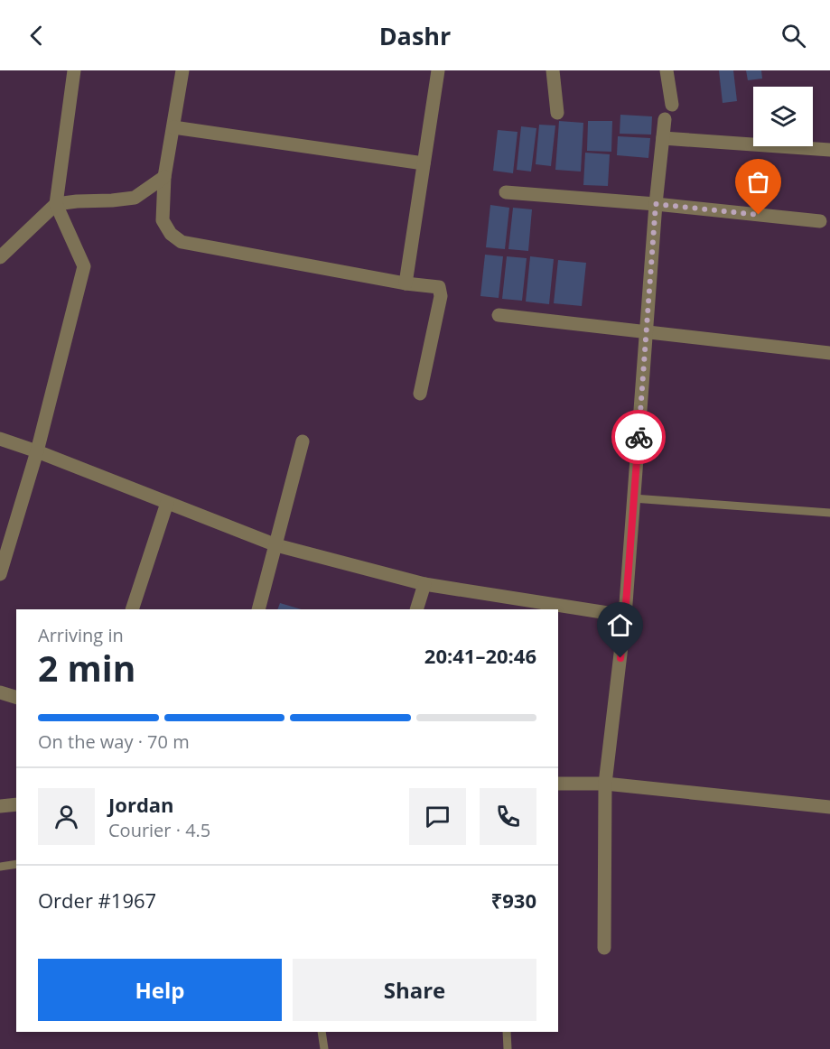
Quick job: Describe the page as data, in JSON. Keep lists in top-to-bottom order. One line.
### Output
{"page":{"header":"Dashr","heading":["2 min","Arriving in","20:41–20:46"],"panel":["Jordan","Courier · 4.5","Order #1967","₹930"],"bar":"On the way · 70 m","buttons":["Help","Share"]}}
